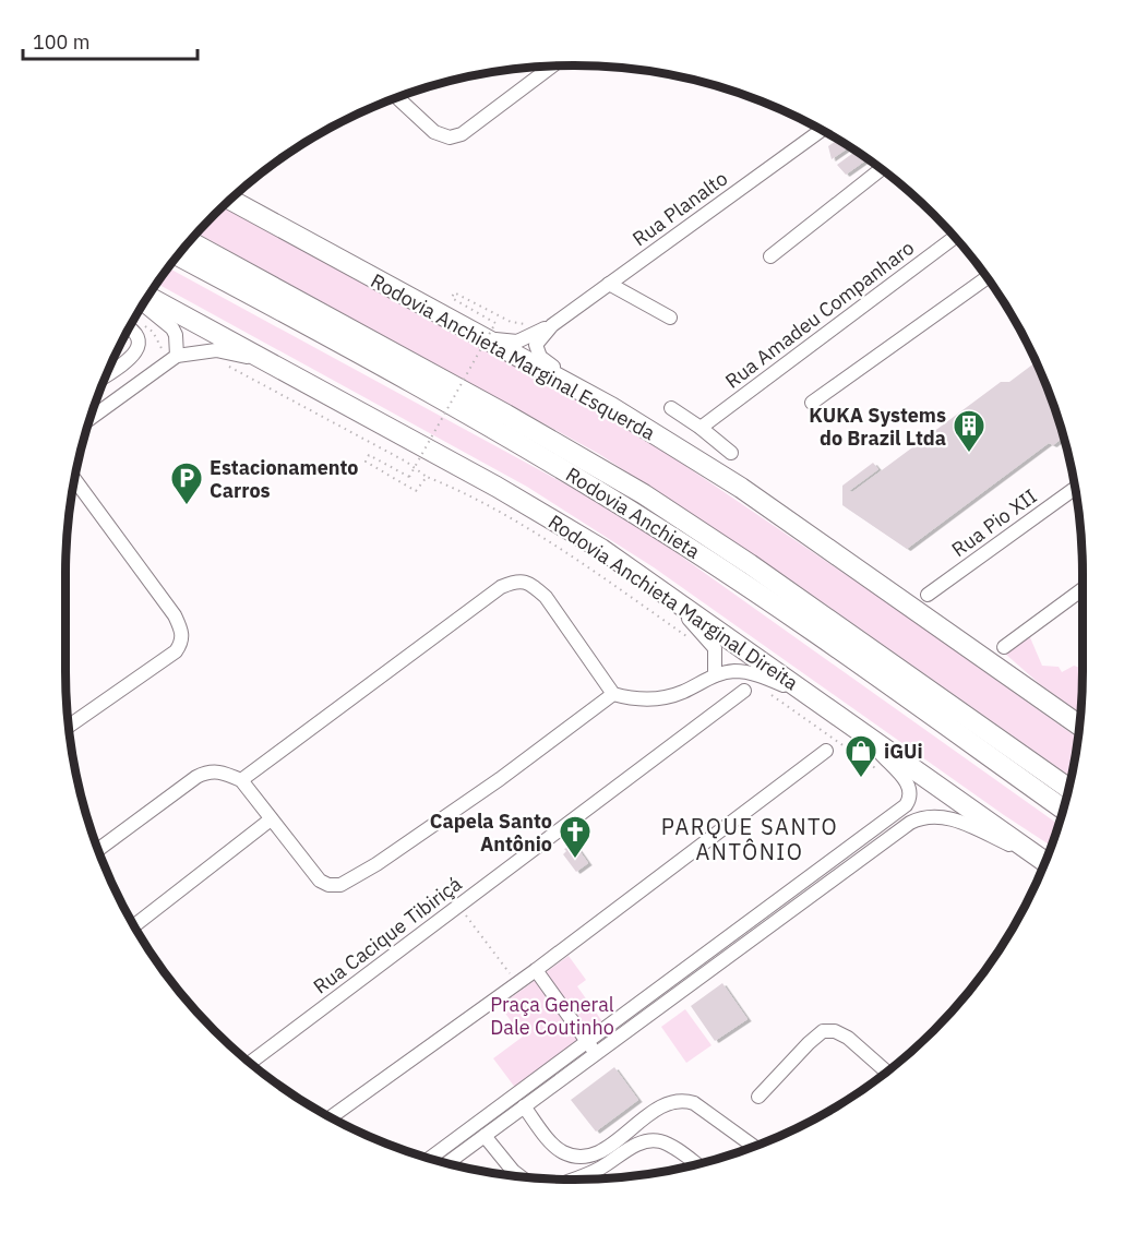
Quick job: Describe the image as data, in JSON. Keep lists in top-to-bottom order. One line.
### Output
{"streets":{"highway":["Rodovia Anchieta Marginal Esquerda","Rodovia Anchieta","Rodovia Anchieta Marginal Direita"],"street":["Rua Planalto","Rua Amadeu Companharo","Rua Pio XII","Rua Cacique Tibiriçá"]},"crossings":[["Rua Planalto","Rodovia Anchieta Marginal Esquerda"]],"districts":["PARQUE SANTO ANTÔNIO"],"parks":["Praça General Dale Coutinho"],"places":{"building":["KUKA Systems do Brazil Ltda"],"parking":["Estacionamento Carros"],"shop":["iGUi"],"church":["Capela Santo Antônio"]},"scale_bar":"100 m"}
